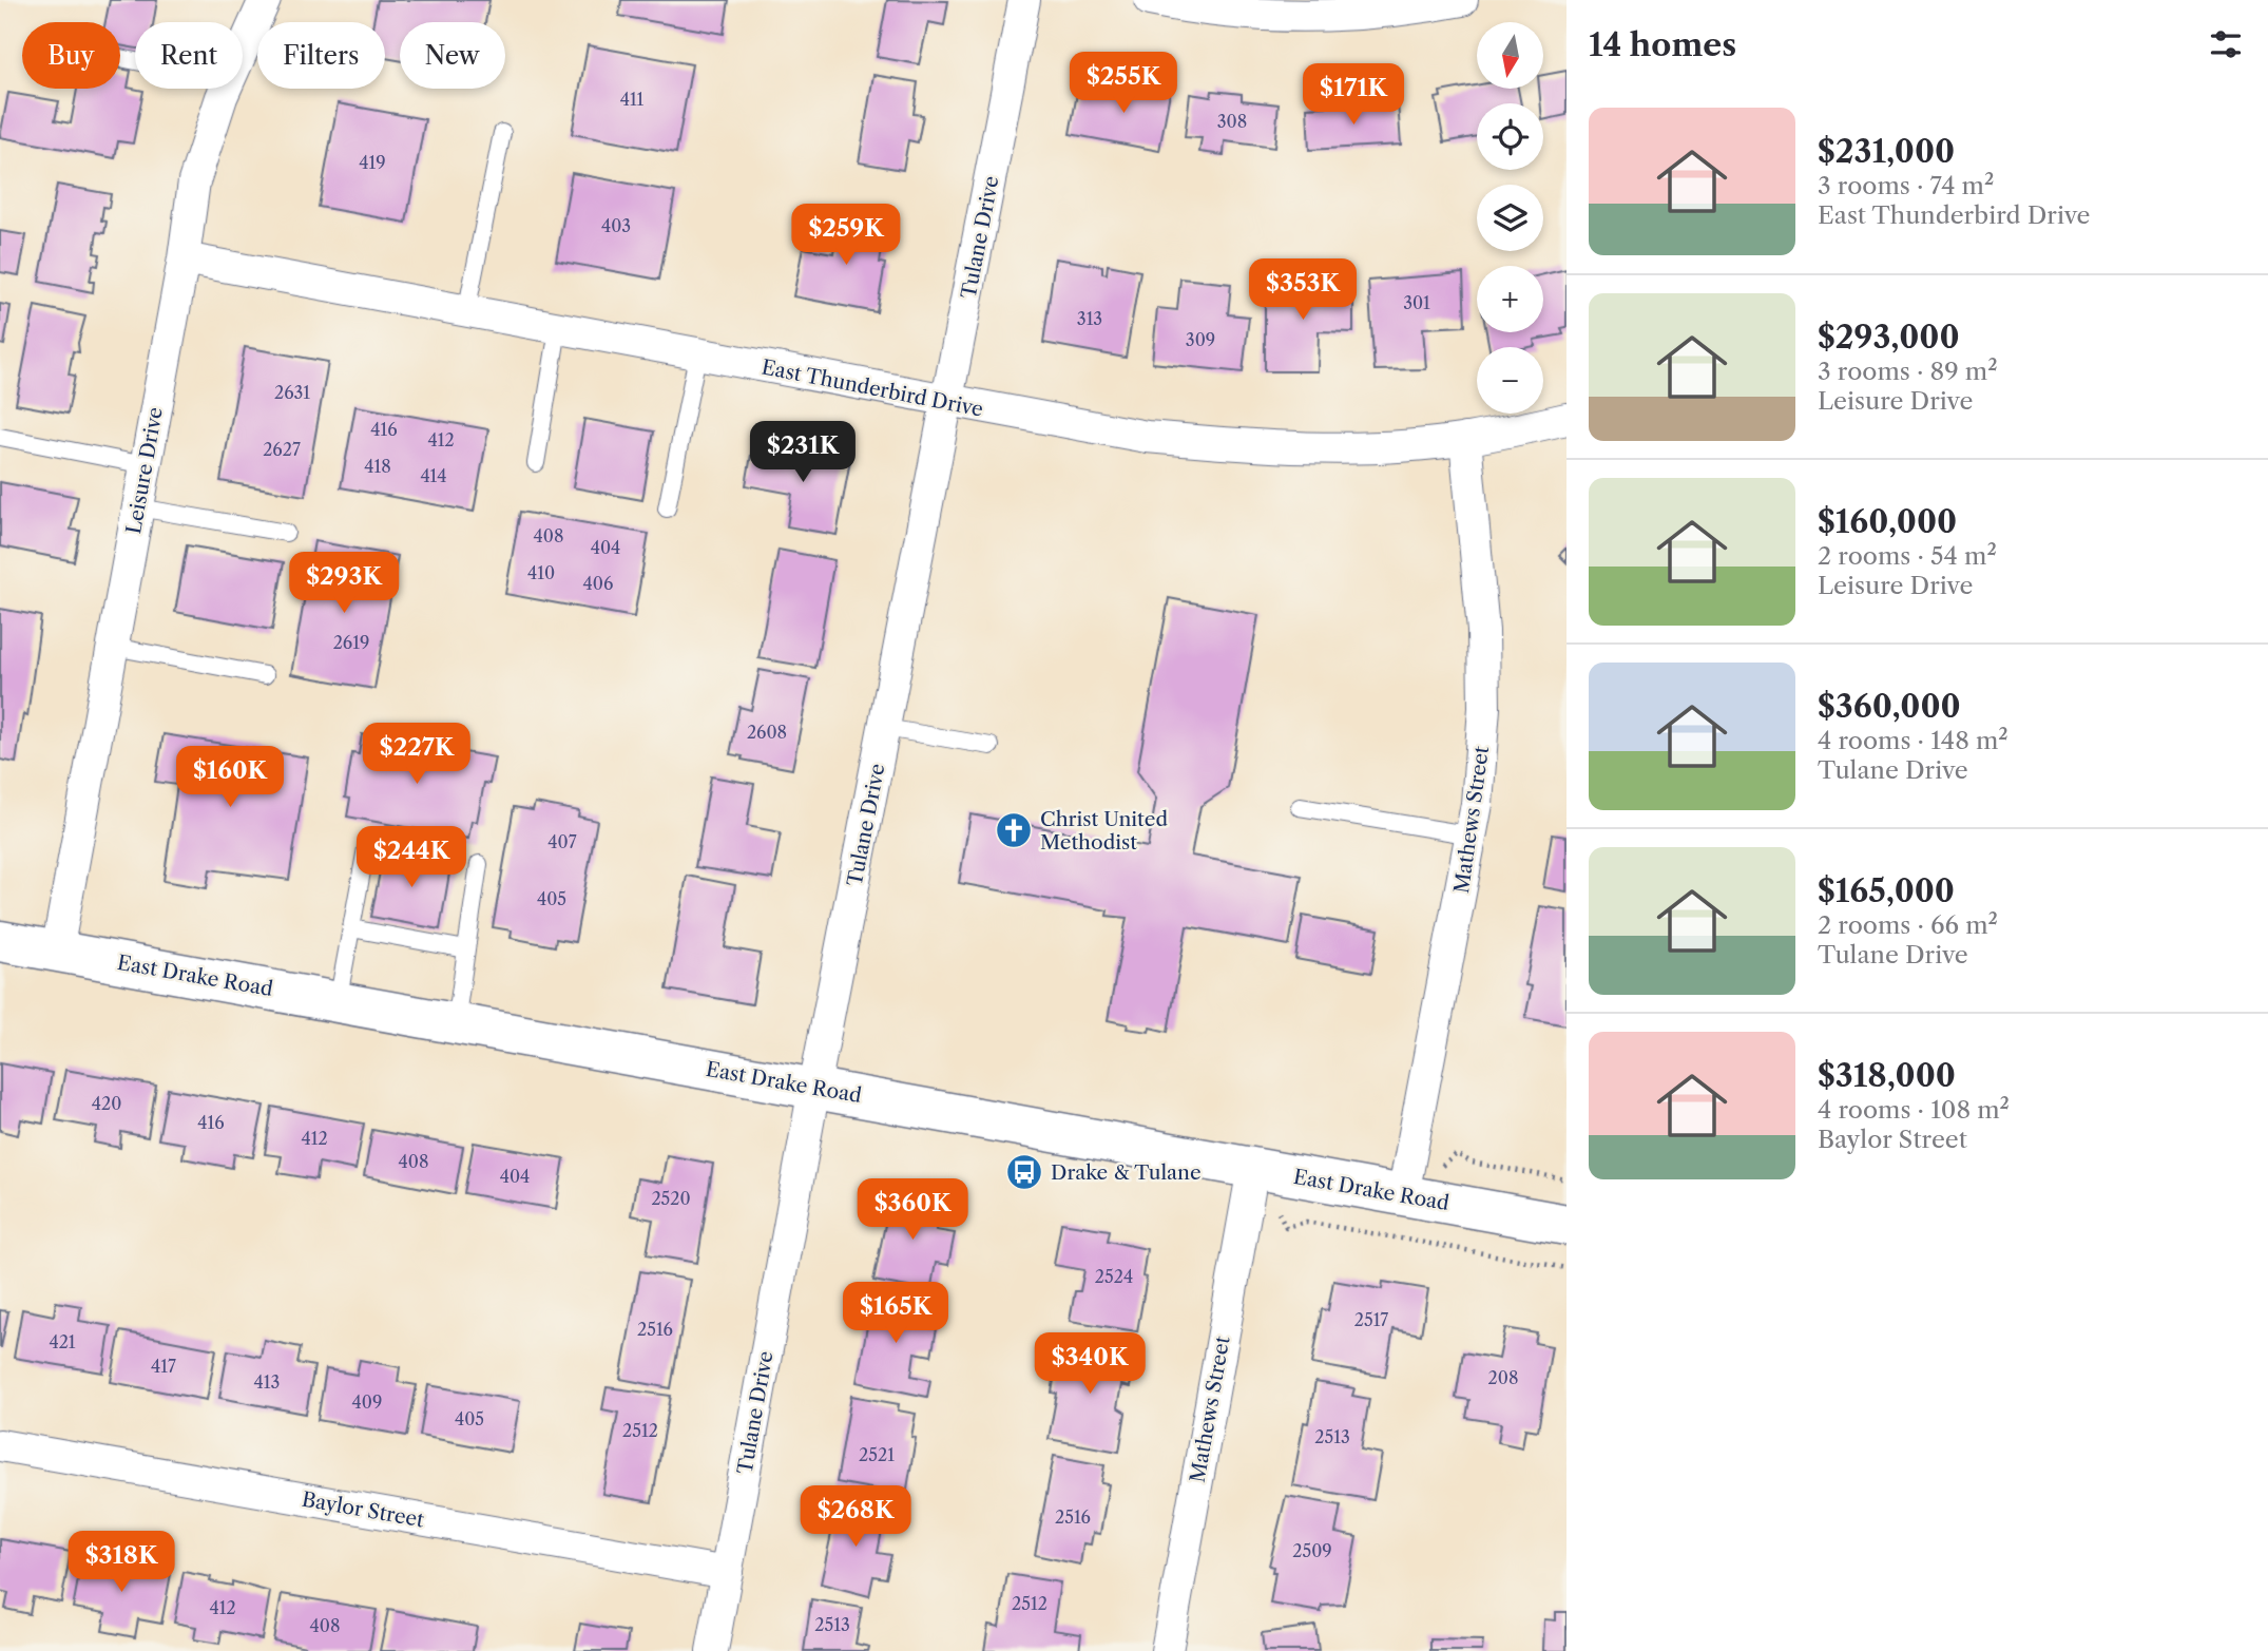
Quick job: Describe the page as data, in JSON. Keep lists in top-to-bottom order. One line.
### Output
{"streets":{"main road":["East Drake Road"],"street":["Tulane Drive","East Thunderbird Drive","Leisure Drive","Mathews Street","Baylor Street"]},"crossings":[["Tulane Drive","East Thunderbird Drive"],["Tulane Drive","East Drake Road"],["Tulane Drive","Baylor Street"],["East Thunderbird Drive","Leisure Drive"],["East Thunderbird Drive","Mathews Street"],["Leisure Drive","East Drake Road"],["Mathews Street","East Drake Road"]],"places":{"church":["Christ United Methodist"],"bus stop":["Drake & Tulane"]},"house_numbers":["411","308","419","403","301","313","309","2631","416","412","2627","418","414","408","404","410","406","2619","2608","407","405","420","416","412","408","404","2520","2524","2517","2516","421","417","208","413","409","405","2512","2513","2521","2516","2509","2512","412","2513","408"],"north":"bottom","page":{"heading":"14 homes","map_buttons":["+","−"],"chip":["Buy","Rent","Filters","New"],"price":["$255K","$171K","$259K","$353K","$231K","$293K","$227K","$160K","$244K","$360K","$165K","$340K","$268K","$318K"],"list":[{"name":"$231,000","note":"3 rooms · 74 m² · East Thunderbird Drive"},{"name":"$293,000","note":"3 rooms · 89 m² · Leisure Drive"},{"name":"$160,000","note":"2 rooms · 54 m² · Leisure Drive"},{"name":"$360,000","note":"4 rooms · 148 m² · Tulane Drive"},{"name":"$165,000","note":"2 rooms · 66 m² · Tulane Drive"},{"name":"$318,000","note":"4 rooms · 108 m² · Baylor Street"}]}}
